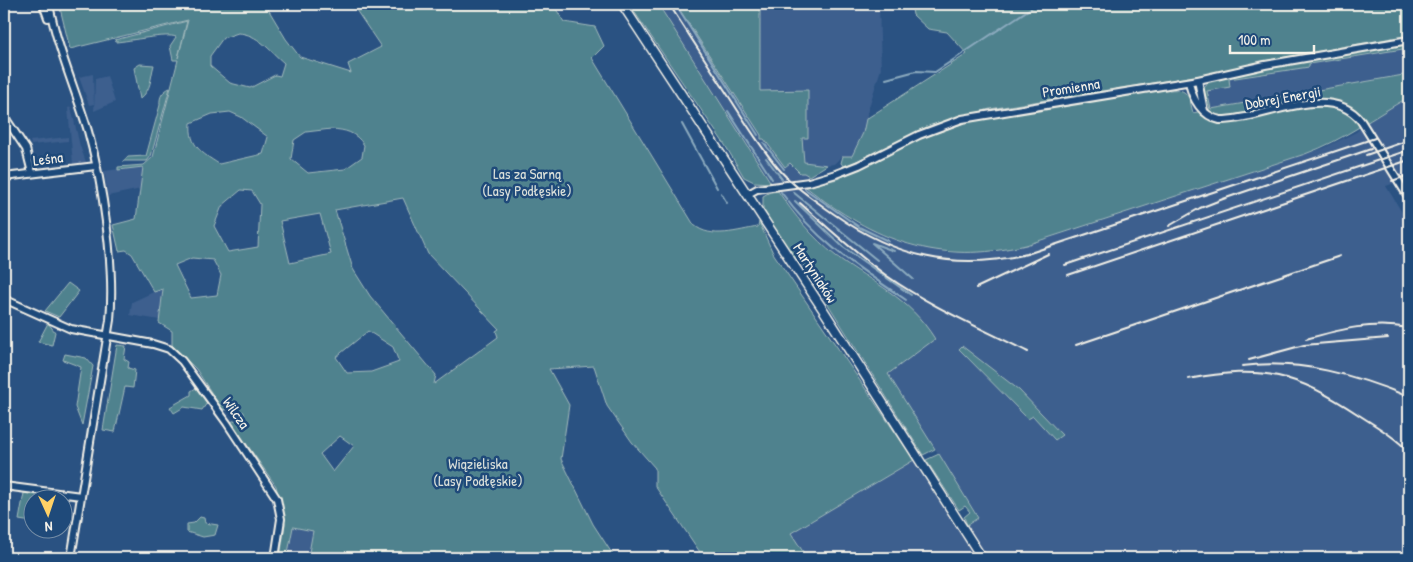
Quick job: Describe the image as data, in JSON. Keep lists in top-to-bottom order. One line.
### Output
{"streets":{"main road":["Martyniaków"],"street":["Promienna","Dobrej Energii","Leśna","Wilcza"]},"crossings":[["Promienna","Martyniaków"]],"parks":["Las za Sarną (Lasy Podłęskie)","Wiązieliska (Lasy Podłęskie)"],"scale_bar":"100 m","north":"bottom"}
